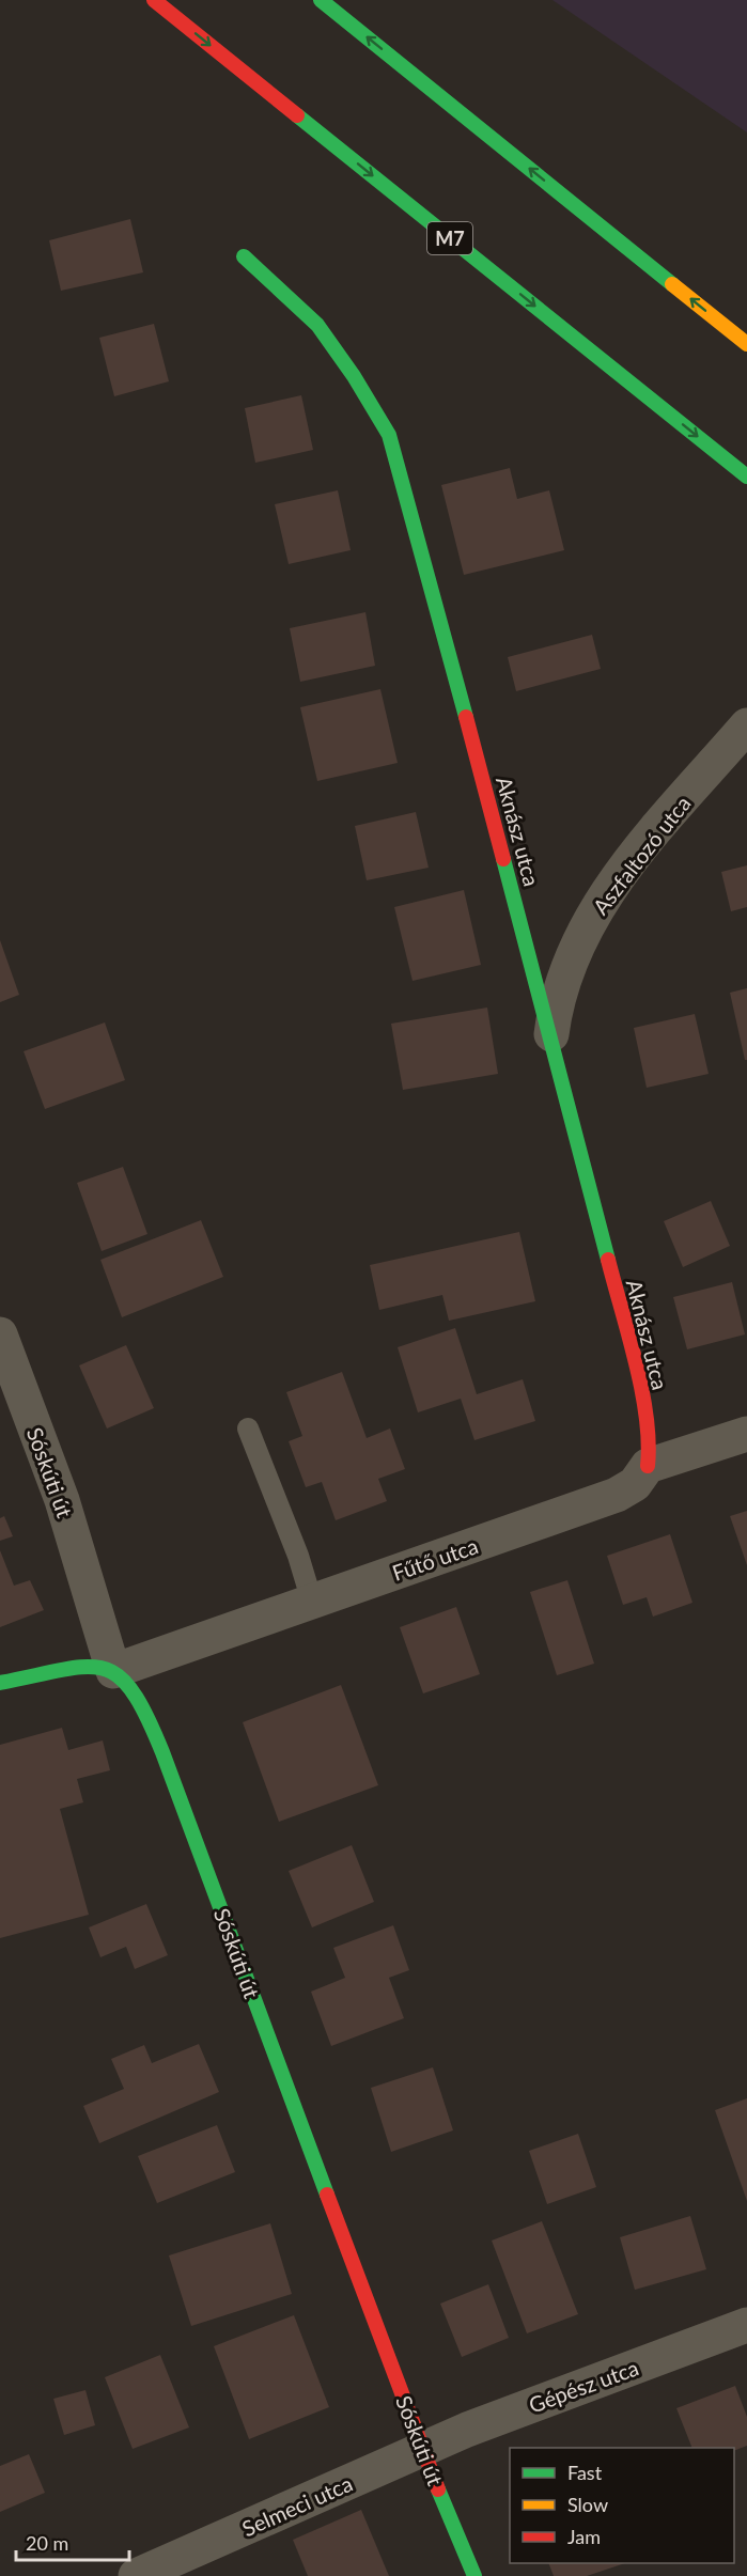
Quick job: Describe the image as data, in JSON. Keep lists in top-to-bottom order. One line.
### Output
{"streets":{"main road":["M7","Aknász utca","Sóskúti út"],"street":["Aszfaltozó utca","Fűtő utca","Gépész utca","Selmeci utca"]},"crossings":[["Aknász utca","Aszfaltozó utca"],["Aknász utca","Fűtő utca"],["Sóskúti út","Fűtő utca"],["Sóskúti út","Gépész utca"],["Sóskúti út","Selmeci utca"],["Gépész utca","Selmeci utca"]],"legend":["Fast","Slow","Jam"],"scale_bar":"20 m"}
